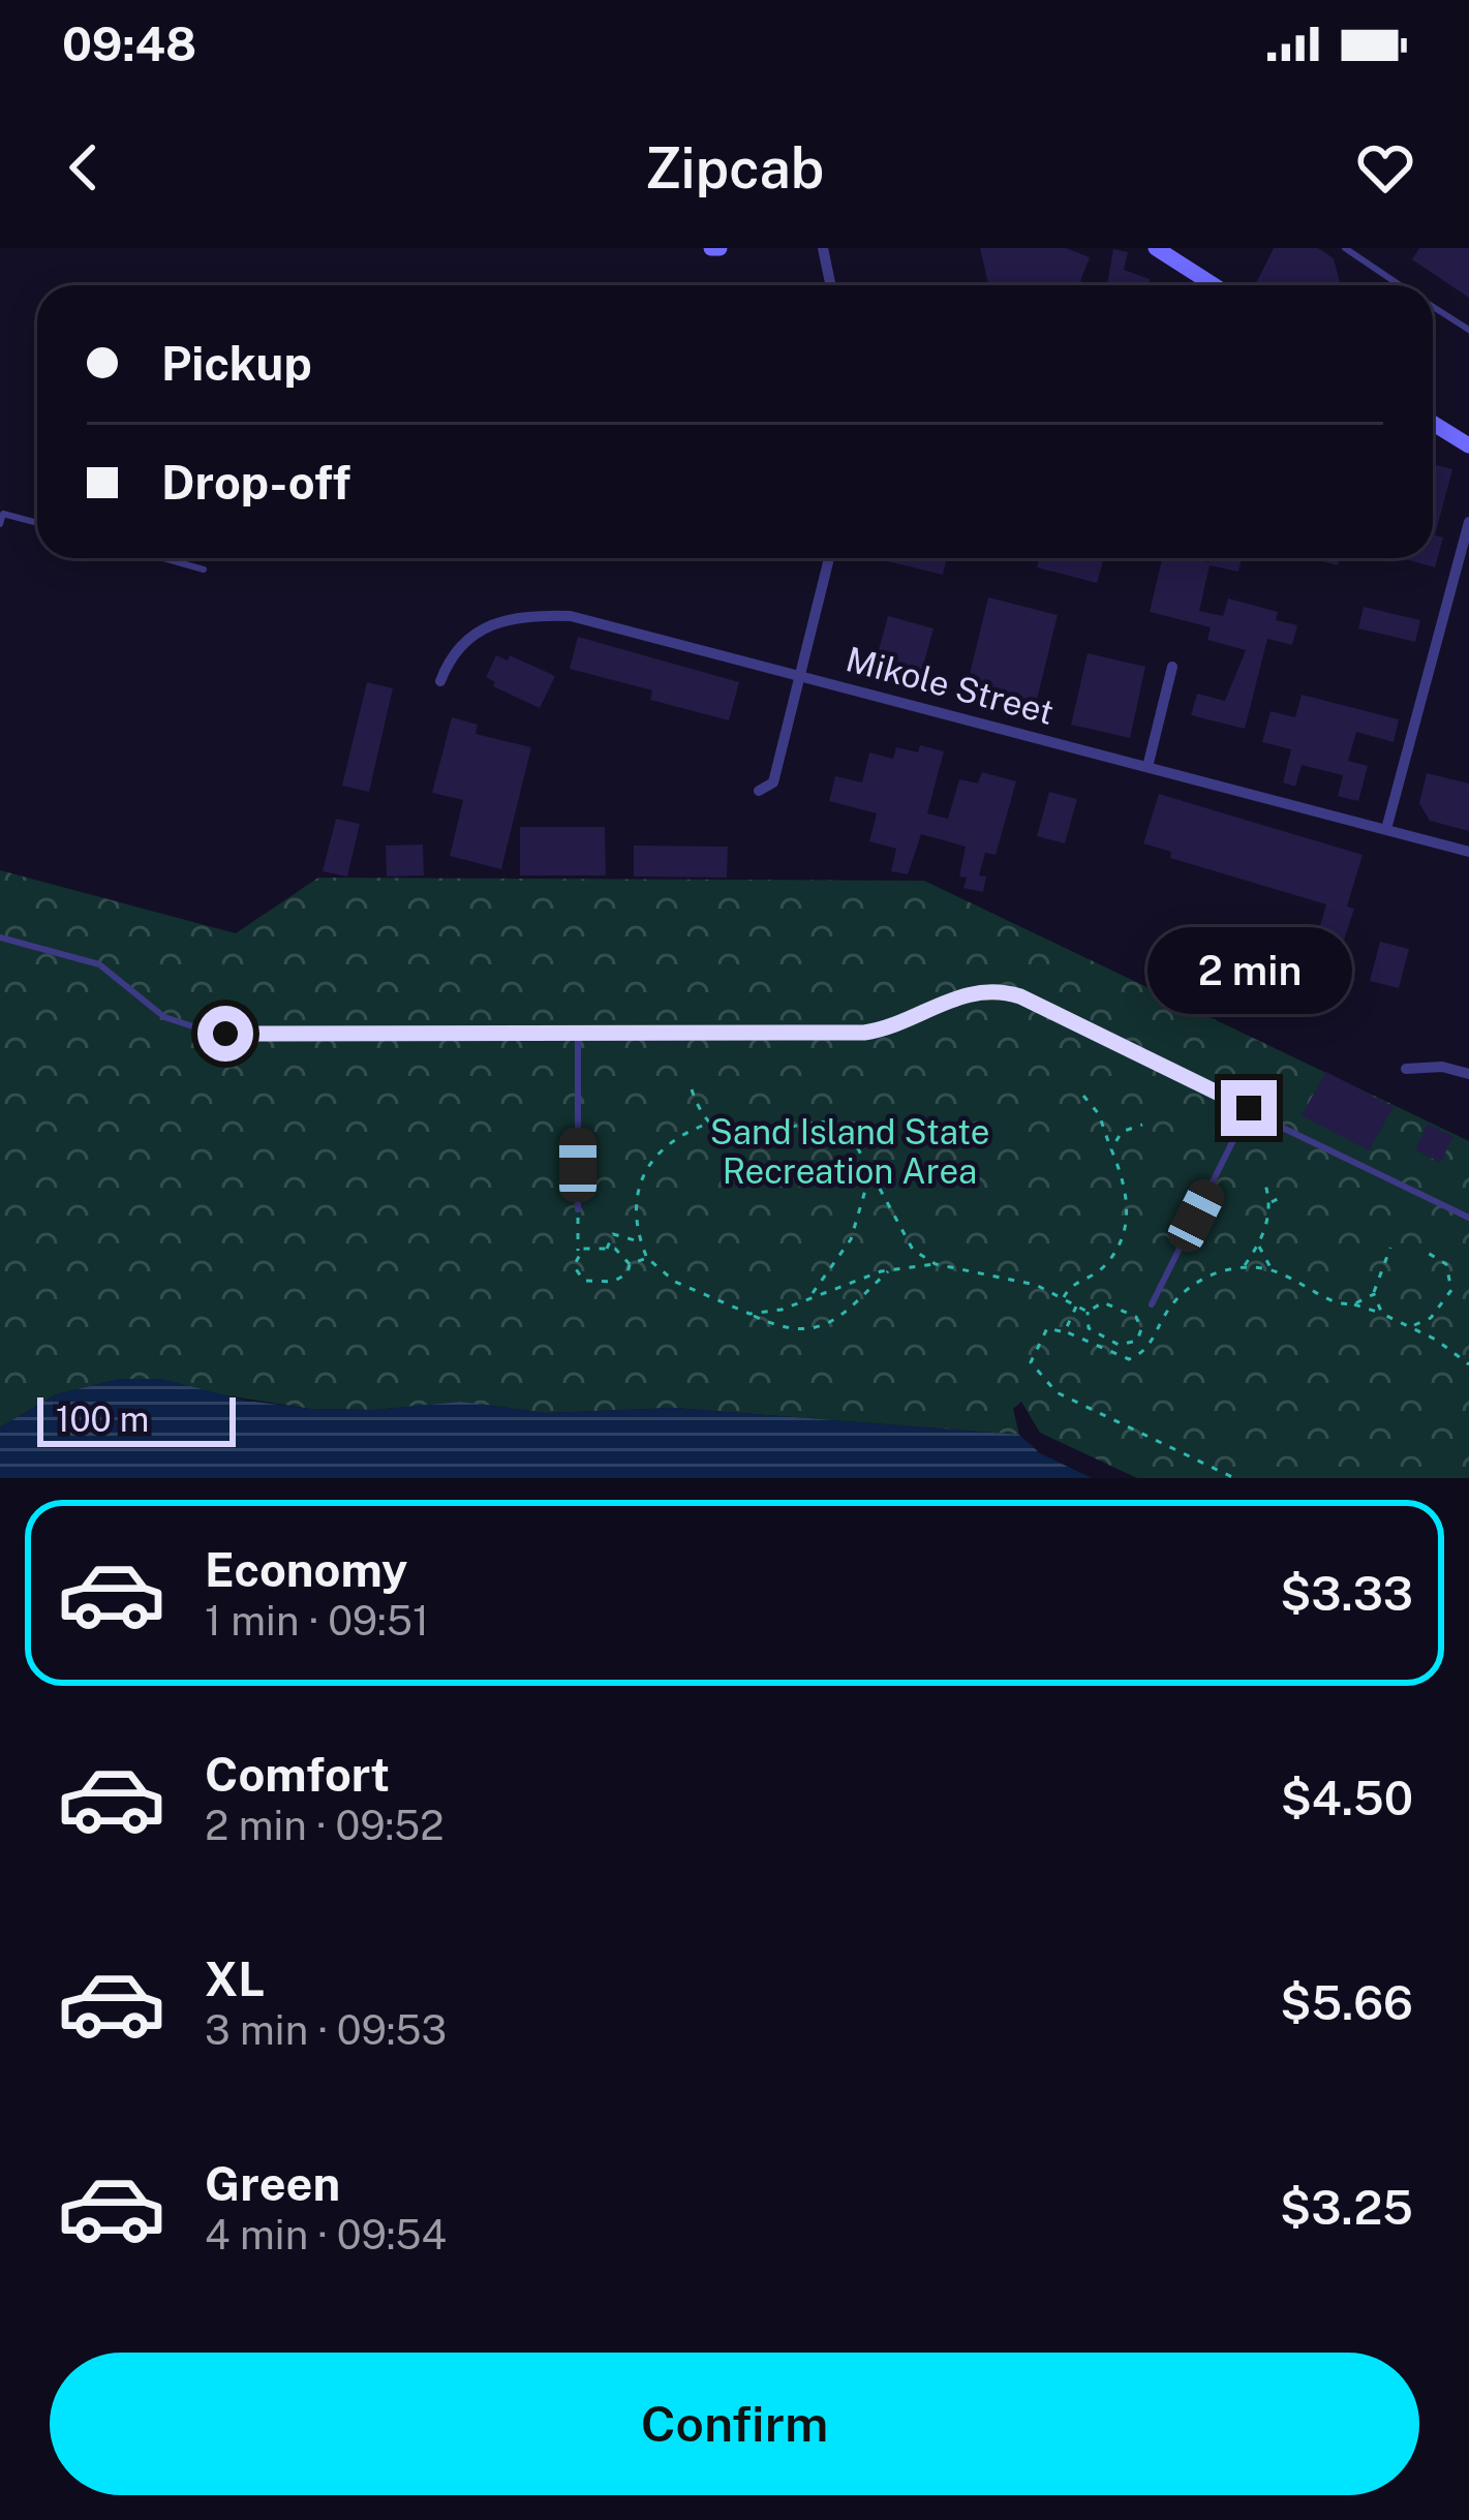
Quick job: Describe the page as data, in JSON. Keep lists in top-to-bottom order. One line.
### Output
{"streets":{"street":["Mikole Street"]},"parks":["Sand Island State Recreation Area"],"scale_bar":"100 m","page":{"status":"09:48","header":"Zipcab","banner":["Pickup","Drop-off"],"bubble":"2 min","scale":"100 m","list":[{"name":"Economy","note":"1 min · 09:51","value":"$3.33"},{"name":"Comfort","note":"2 min · 09:52","value":"$4.50"},{"name":"XL","note":"3 min · 09:53","value":"$5.66"},{"name":"Green","note":"4 min · 09:54","value":"$3.25"}],"buttons":"Confirm"}}
